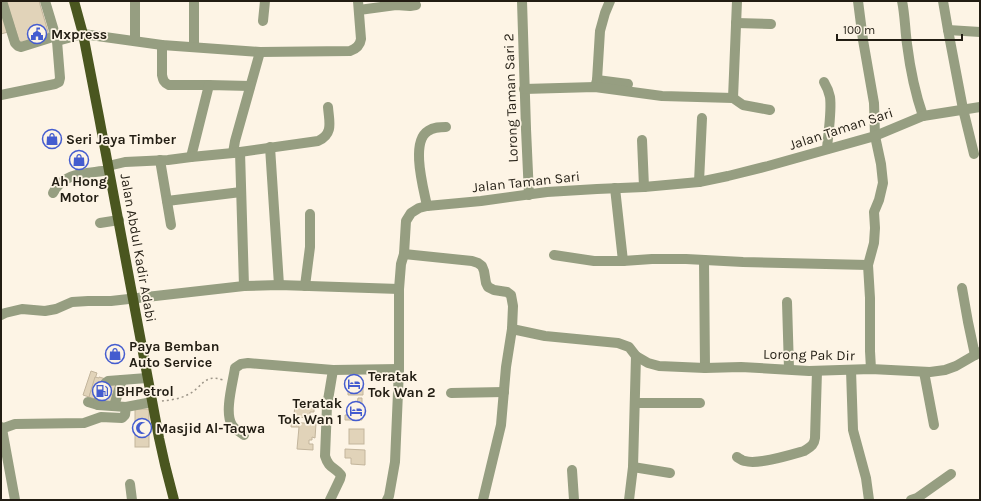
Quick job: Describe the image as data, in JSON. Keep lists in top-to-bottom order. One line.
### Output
{"streets":{"main road":["Jalan Abdul Kadir Adabi"],"street":["Lorong Taman Sari 2","Jalan Taman Sari","Lorong Pak Dir"]},"crossings":[["Lorong Taman Sari 2","Jalan Taman Sari"]],"places":{"public building":["Mxpress"],"shop":["Seri Jaya Timber","Ah Hong Motor","Paya Bemban Auto Service"],"hotel":["Teratak Tok Wan 2","Teratak Tok Wan 1"],"fuel station":["BHPetrol"],"mosque":["Masjid Al-Taqwa"]},"scale_bar":"100 m"}
